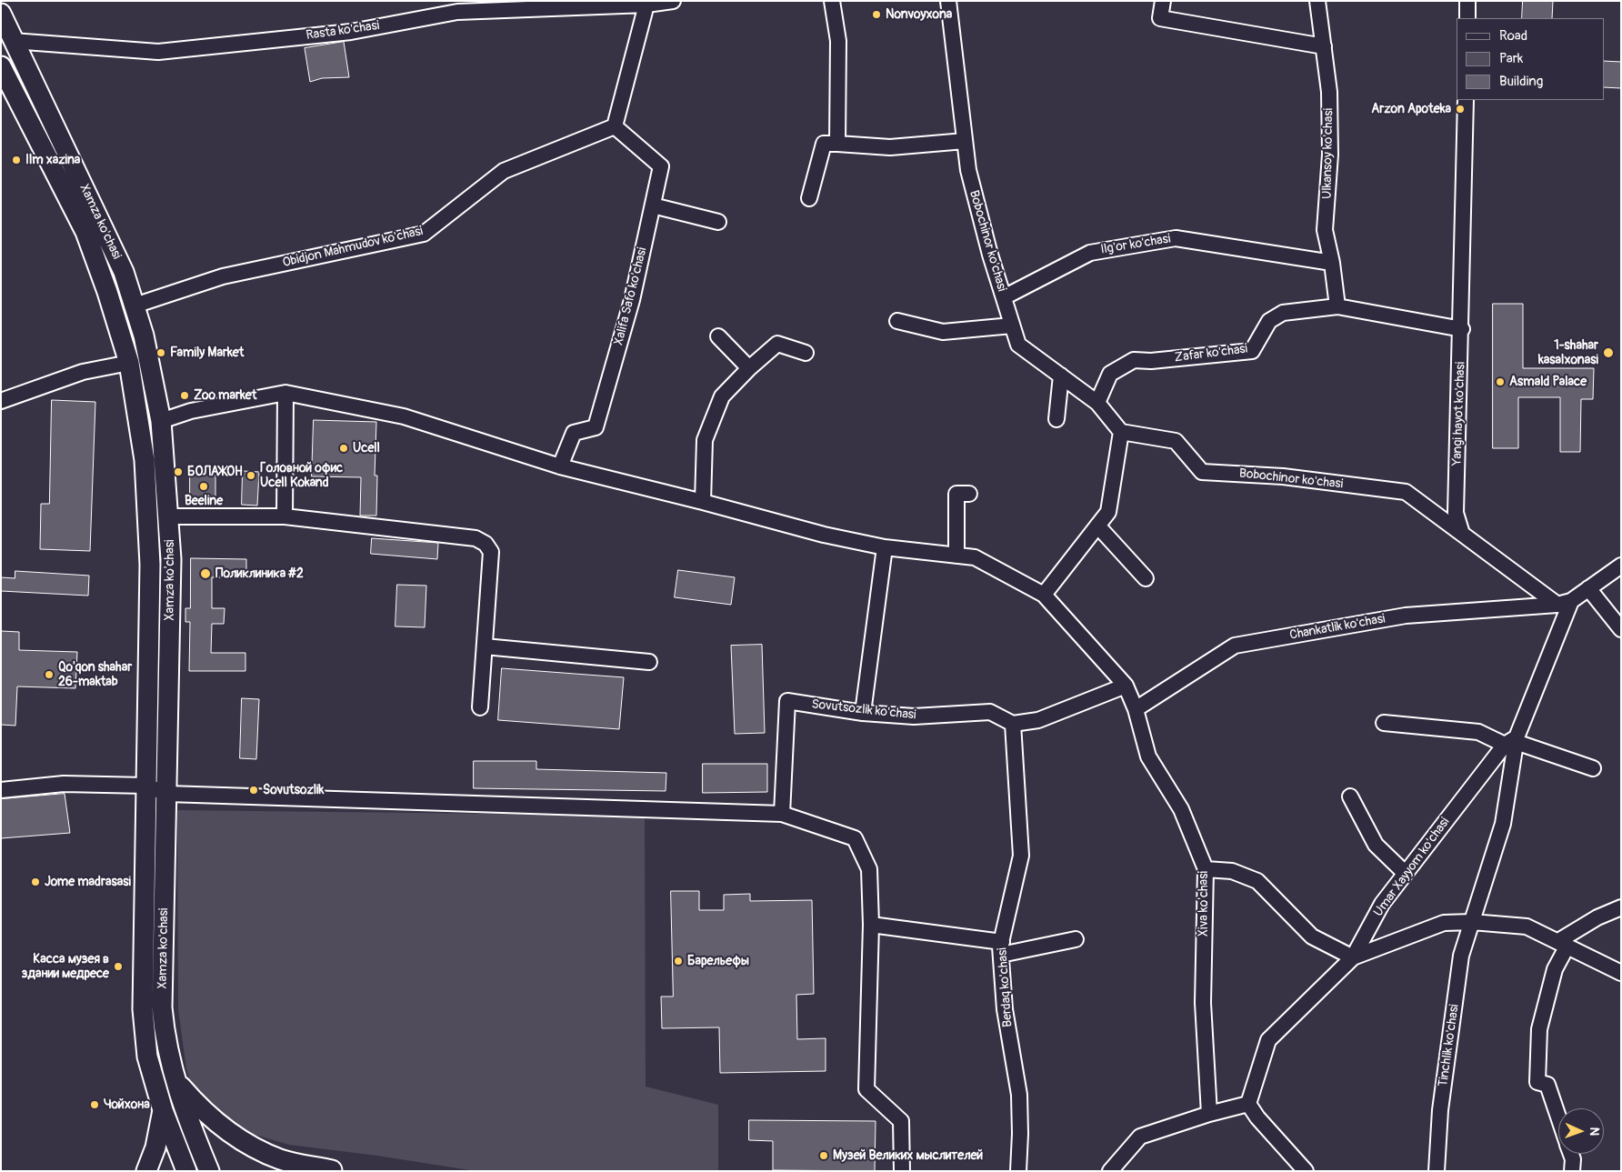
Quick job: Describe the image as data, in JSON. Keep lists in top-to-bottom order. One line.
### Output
{"streets":{"main road":["Xamza ko'chasi"],"street":["Rasta ko'chasi","Ulkansoy ko'chasi","Bobochinor ko'chasi","Ilg'or ko'chasi","Obidjon Mahmudov ko'chasi","Xalifa Safo ko'chasi","Zafar ko'chasi","Yangi hayot ko'chasi","Chankatlik ko'chasi","Sovutsozlik ko'chasi","Umar Xayyom ko'chasi","Xiva ko'chasi","Berdaq ko'chasi","Tinchlik ko'chasi"]},"crossings":[["Rasta ko'chasi","Xamza ko'chasi"],["Ulkansoy ko'chasi","Ilg'or ko'chasi"],["Ulkansoy ko'chasi","Zafar ko'chasi"],["Xamza ko'chasi","Obidjon Mahmudov ko'chasi"],["Bobochinor ko'chasi","Ilg'or ko'chasi"],["Bobochinor ko'chasi","Zafar ko'chasi"],["Bobochinor ko'chasi","Yangi hayot ko'chasi"],["Obidjon Mahmudov ko'chasi","Xalifa Safo ko'chasi"],["Xalifa Safo ko'chasi","Xiva ko'chasi"],["Zafar ko'chasi","Yangi hayot ko'chasi"],["Chankatlik ko'chasi","Umar Xayyom ko'chasi"],["Chankatlik ko'chasi","Xiva ko'chasi"],["Sovutsozlik ko'chasi","Berdaq ko'chasi"],["Umar Xayyom ko'chasi","Tinchlik ko'chasi"]],"places":["Nonvoyxona","Arzon Apoteka","Ilm xazina","Family Market","1-shahar kasalxonasi","Asmald Palace","Zoo market","Ucell","БОЛАЖОН","Головной офис Ucell Kokand","Beeline","Поликлиника #2","Qo'qon shahar 26-maktab","Sovutsozlik","Jome madrasasi","Барельефы","Касса музея в здании медресе","Чойхона","Музей Великих мыслителей"],"legend":["Road","Park","Building"],"north":"right"}
